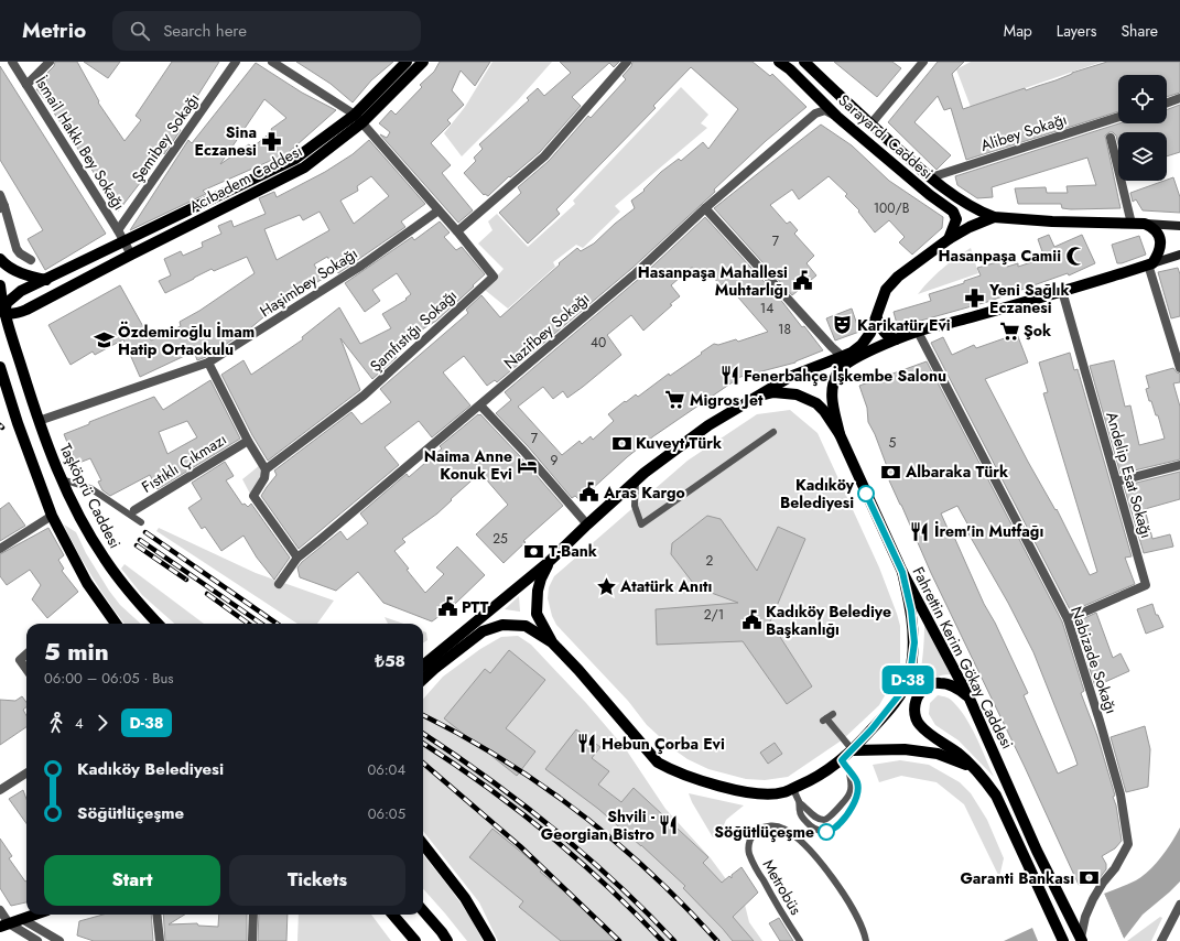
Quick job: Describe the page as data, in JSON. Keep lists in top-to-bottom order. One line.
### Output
{"streets":{"main road":["Sarayardı Caddesi","Acıbadem Caddesi","Taşköprü Caddesi","Fahrettin Kerim Gökay Caddesi"],"street":["Alibey Sokağı","Şemibey Sokağı","İsmail Hakkı Bey Sokağı","Haşimbey Sokağı","Şamfıstığı Sokağı","Nazifbey Sokağı","Fıstıklı Çıkmazı","Andelip Esat Sokağı","Nabizade Sokağı"],"lane":["Metrobüs"]},"crossings":[["Alibey Sokağı","Sarayardı Caddesi"],["Sarayardı Caddesi","Nazifbey Sokağı"],["Sarayardı Caddesi","Fahrettin Kerim Gökay Caddesi"],["Şemibey Sokağı","İsmail Hakkı Bey Sokağı"],["Şemibey Sokağı","Acıbadem Caddesi"],["İsmail Hakkı Bey Sokağı","Acıbadem Caddesi"],["Acıbadem Caddesi","Şamfıstığı Sokağı"],["Acıbadem Caddesi","Taşköprü Caddesi"],["Haşimbey Sokağı","Şamfıstığı Sokağı"],["Haşimbey Sokağı","Taşköprü Caddesi"],["Şamfıstığı Sokağı","Nazifbey Sokağı"],["Andelip Esat Sokağı","Fahrettin Kerim Gökay Caddesi"],["Andelip Esat Sokağı","Nabizade Sokağı"],["Fahrettin Kerim Gökay Caddesi","Nabizade Sokağı"]],"places":{"pharmacy":["Sina Eczanesi","Yeni Sağlık Eczanesi"],"mosque":["Hasanpaşa Camii"],"public building":["Hasanpaşa Mahallesi Muhtarlığı","Aras Kargo","PTT","Kadıköy Belediye Başkanlığı"],"theatre":["Karikatür Evi"],"supermarket":["Şok","Migros Jet"],"school or university":["Özdemiroğlu İmam Hatip Ortaokulu"],"restaurant":["Fenerbahçe İşkembe Salonu","İrem'in Mutfağı","Hebun Çorba Evi","Shvili - Georgian Bistro"],"bank":["Kuveyt Türk","Albaraka Türk","T-Bank","Garanti Bankası"],"hotel":["Naima Anne Konuk Evi"],"other":["Kadıköy Belediyesi","Söğütlüçeşme"],"place":["Atatürk Anıtı"]},"lines":["bus line D-38"],"house_numbers":["100/B","7","14","18","40","7","5","9","25","2","2/1"],"page":{"header":"Metrio","search":"Search here","nav":["Map","Layers","Share"],"on_map":"D-38","heading":["5 min","06:00 – 06:05 · Bus","₺58"],"legs":["4","D-38"],"list":[{"name":"Kadıköy Belediyesi","value":"06:04"},{"name":"Söğütlüçeşme","value":"06:05"}],"buttons":["Start","Tickets"]}}
